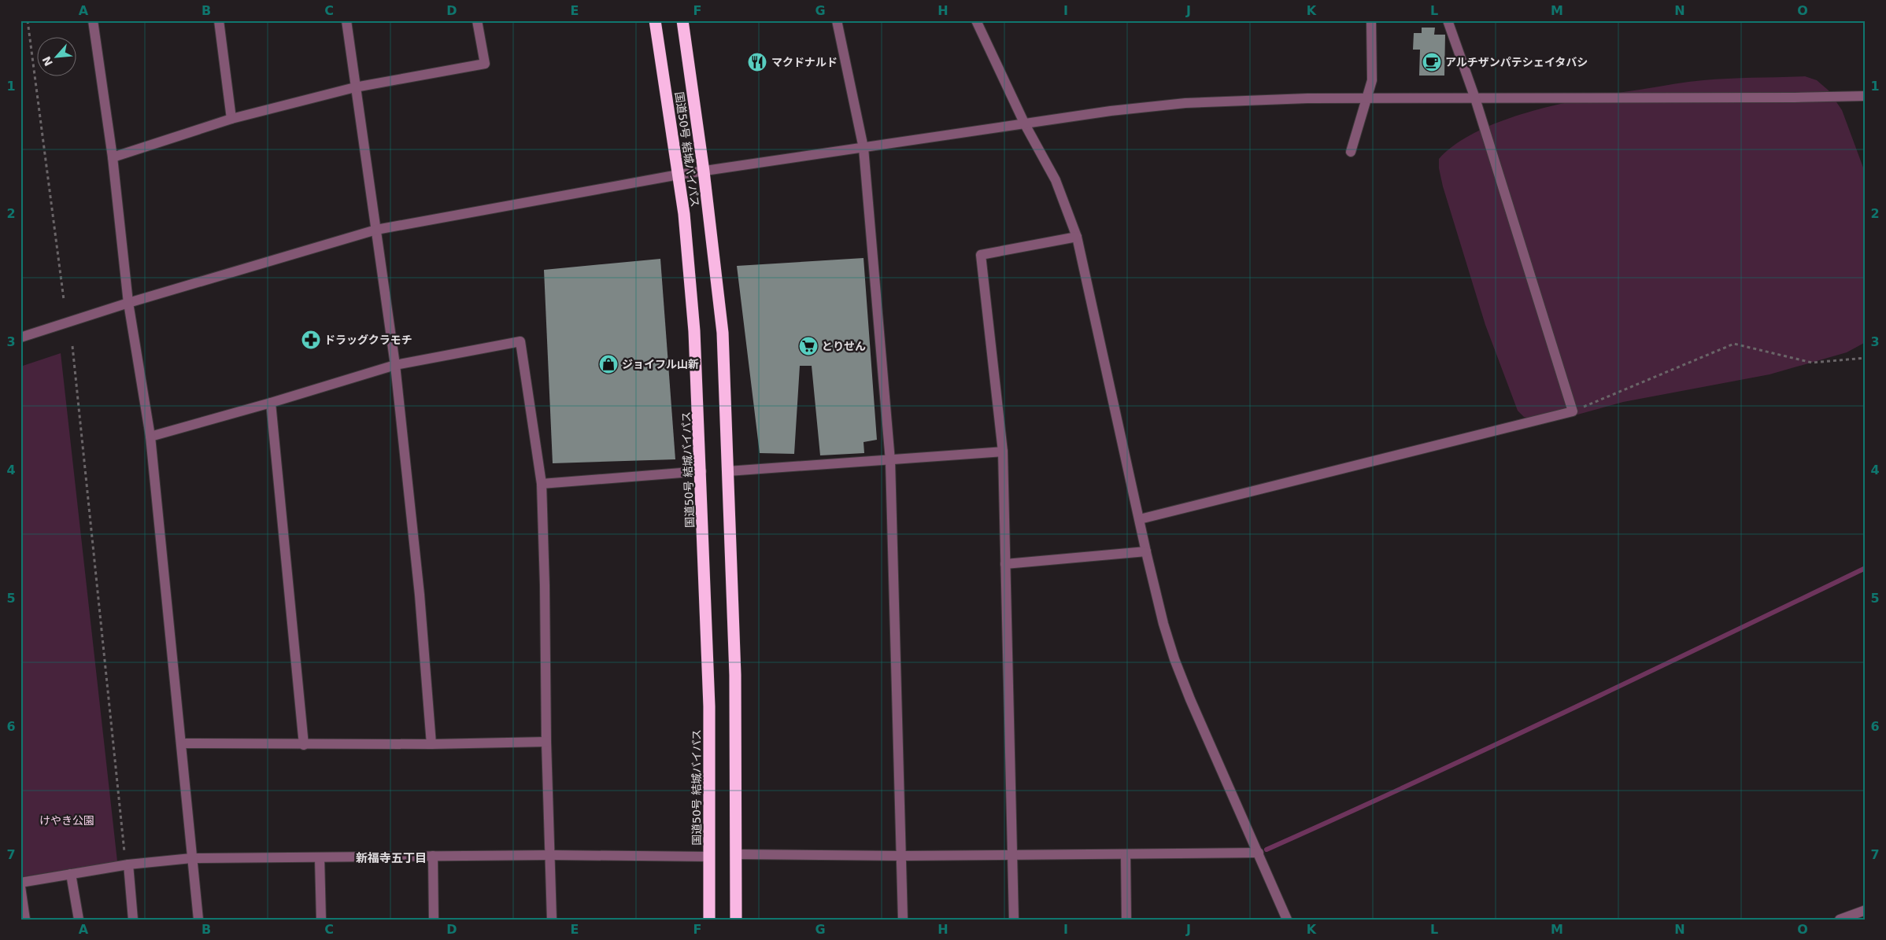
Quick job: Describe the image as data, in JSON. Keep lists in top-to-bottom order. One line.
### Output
{"streets":{"highway":["国道50号 結城バイパス"]},"districts":["新福寺五丁目"],"parks":["けやき公園"],"places":{"restaurant":["マクドナルド"],"cafe":["アルチザンパテシェイタバシ"],"pharmacy":["ドラッグクラモチ"],"supermarket":["とりせん"],"shop":["ジョイフル山新"]},"north":"bottom left","grid":{"columns":["A","B","C","D","E","F","G","H","I","J","K","L","M","N","O"],"rows":["1","2","3","4","5","6","7"]}}
